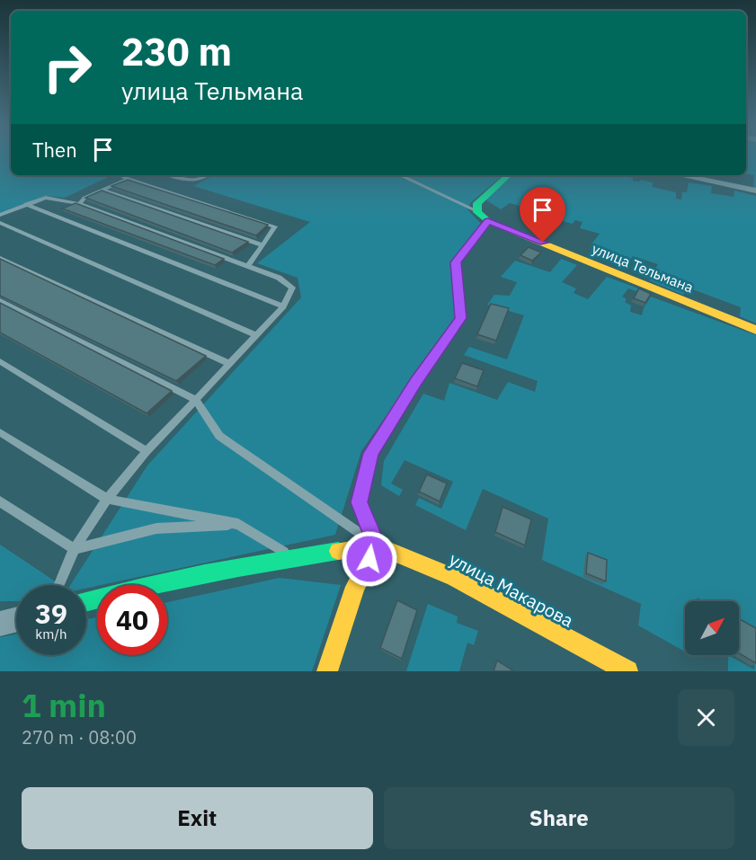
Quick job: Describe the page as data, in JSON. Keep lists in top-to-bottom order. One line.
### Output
{"streets":{"street":["улица Тельмана","улица Макарова"]},"north":"top right","page":{"turn":["230 m","улица Тельмана"],"then":"Then","speed":"39 km/h","limit":"40","heading":["1 min","270 m · 08:00"],"buttons":["Exit","Share"]}}
